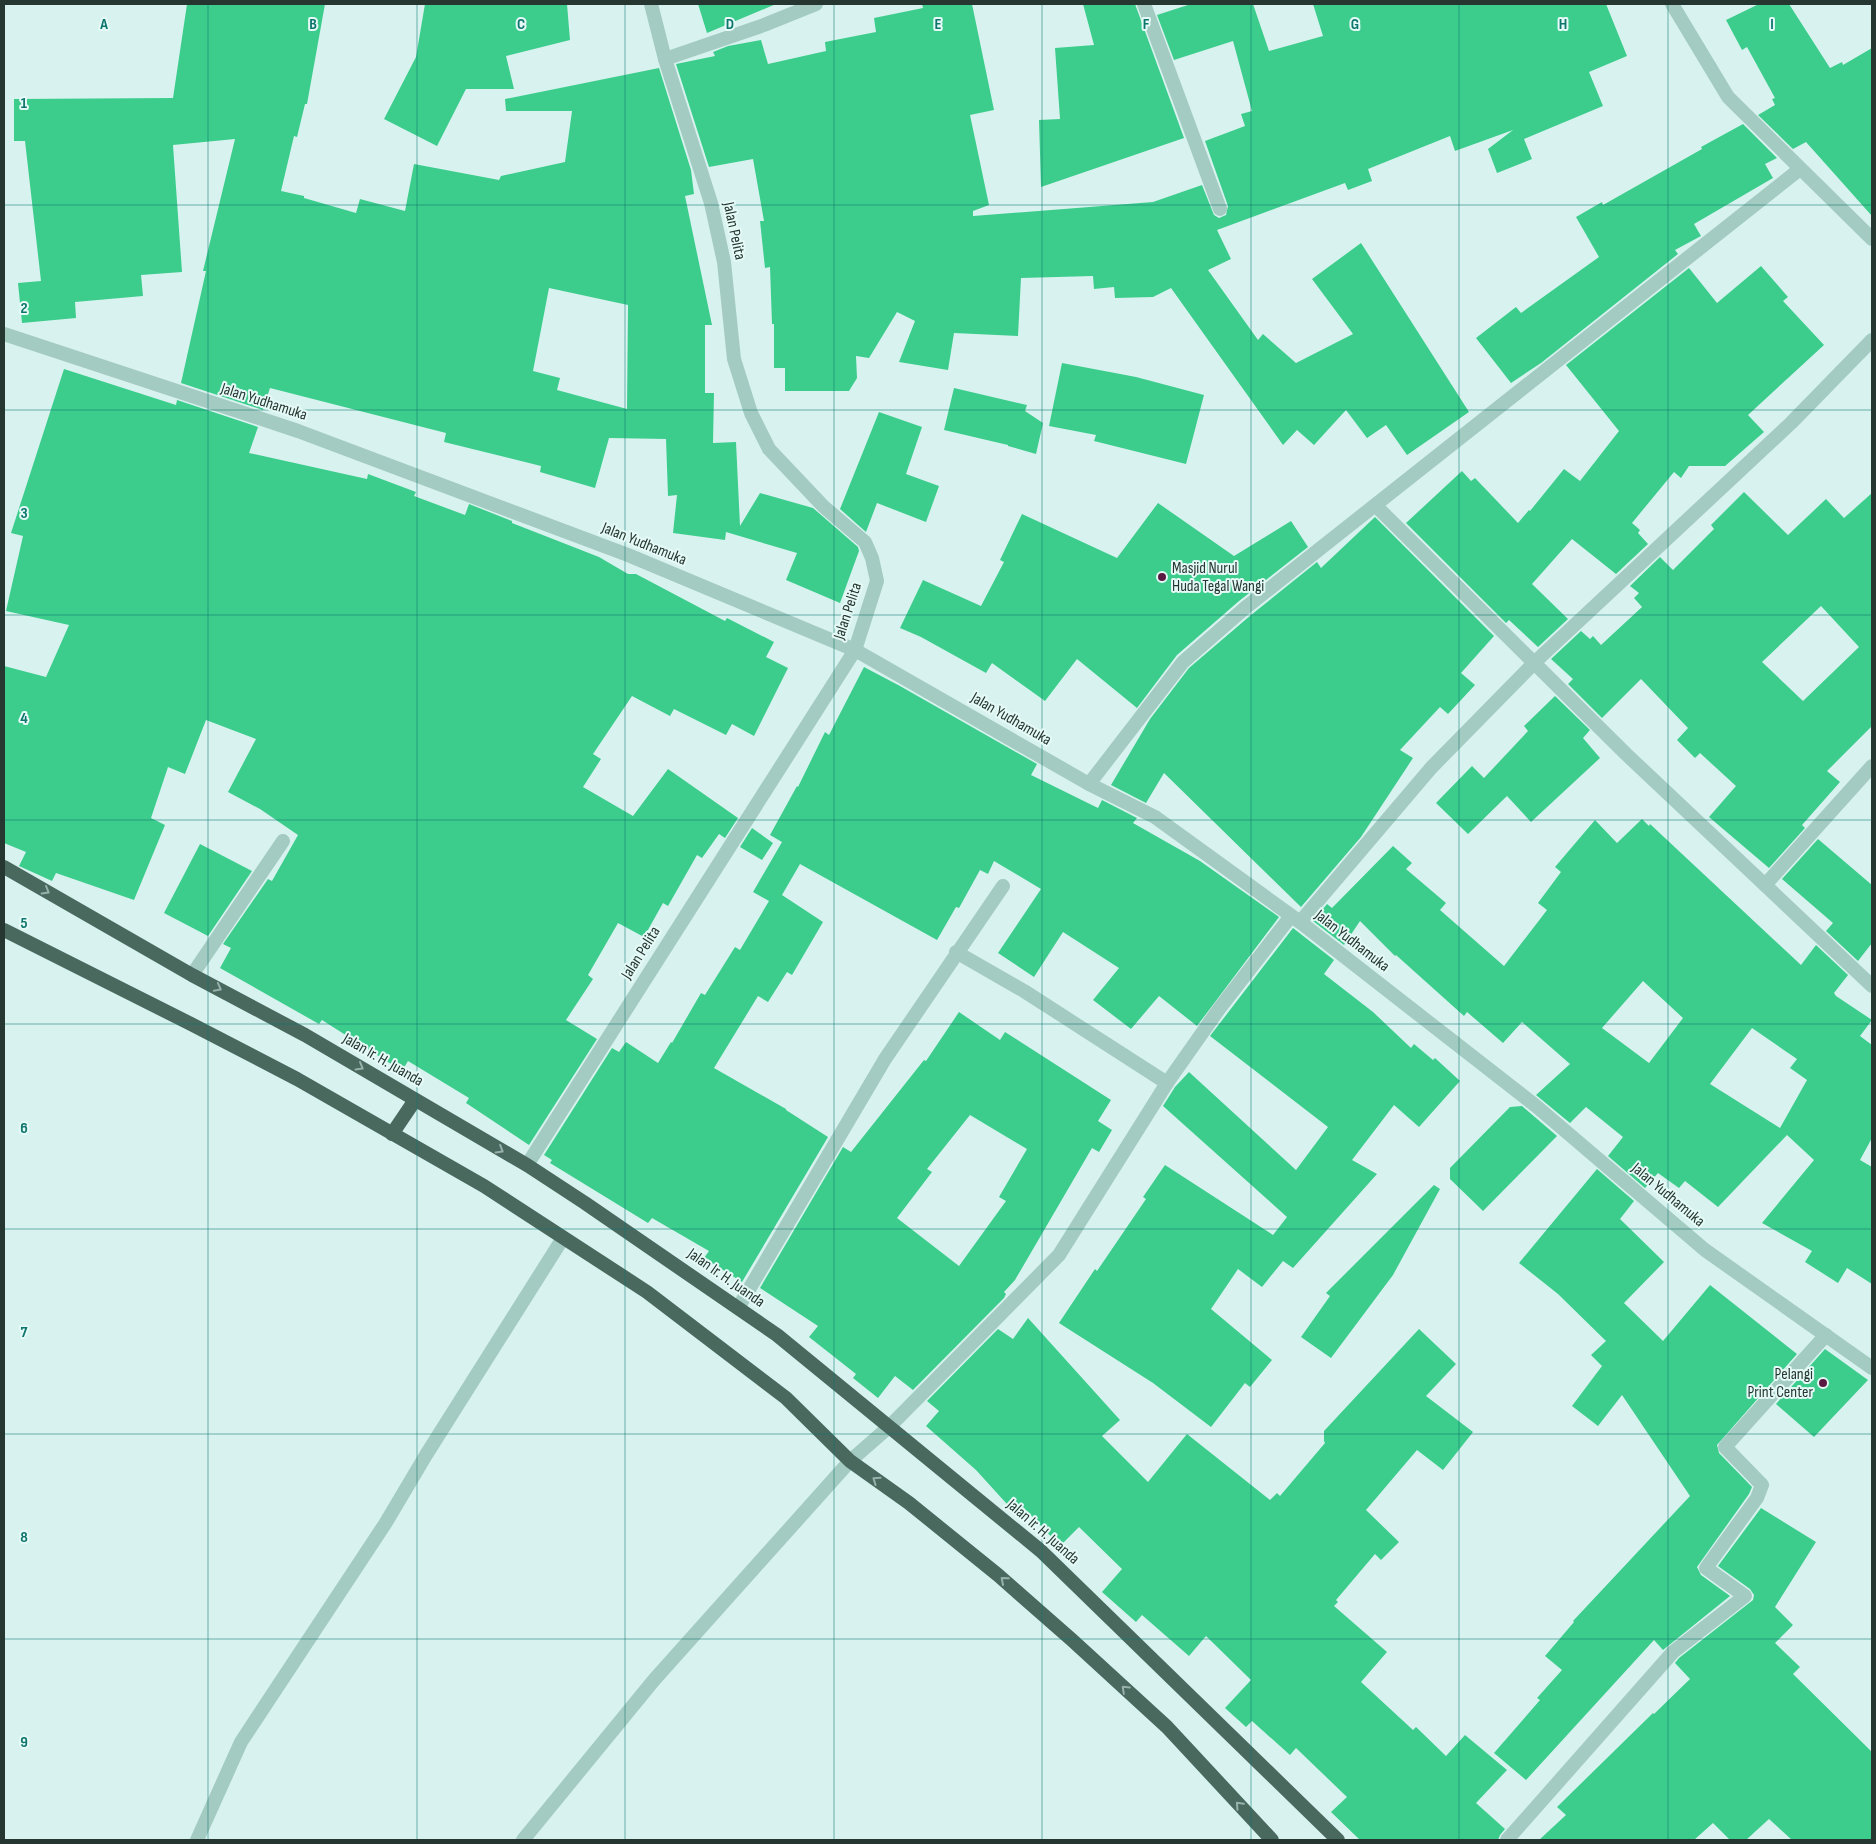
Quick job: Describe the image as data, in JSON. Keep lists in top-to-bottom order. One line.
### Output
{"streets":{"highway":["Jalan Ir. H. Juanda"],"street":["Jalan Pelita","Jalan Yudhamuka"]},"crossings":[["Jalan Pelita","Jalan Yudhamuka"],["Jalan Pelita","Jalan Ir. H. Juanda"]],"places":["Masjid Nurul Huda Tegal Wangi","Pelangi Print Center"],"grid":{"columns":["A","B","C","D","E","F","G","H","I"],"rows":["1","2","3","4","5","6","7","8","9"]}}
